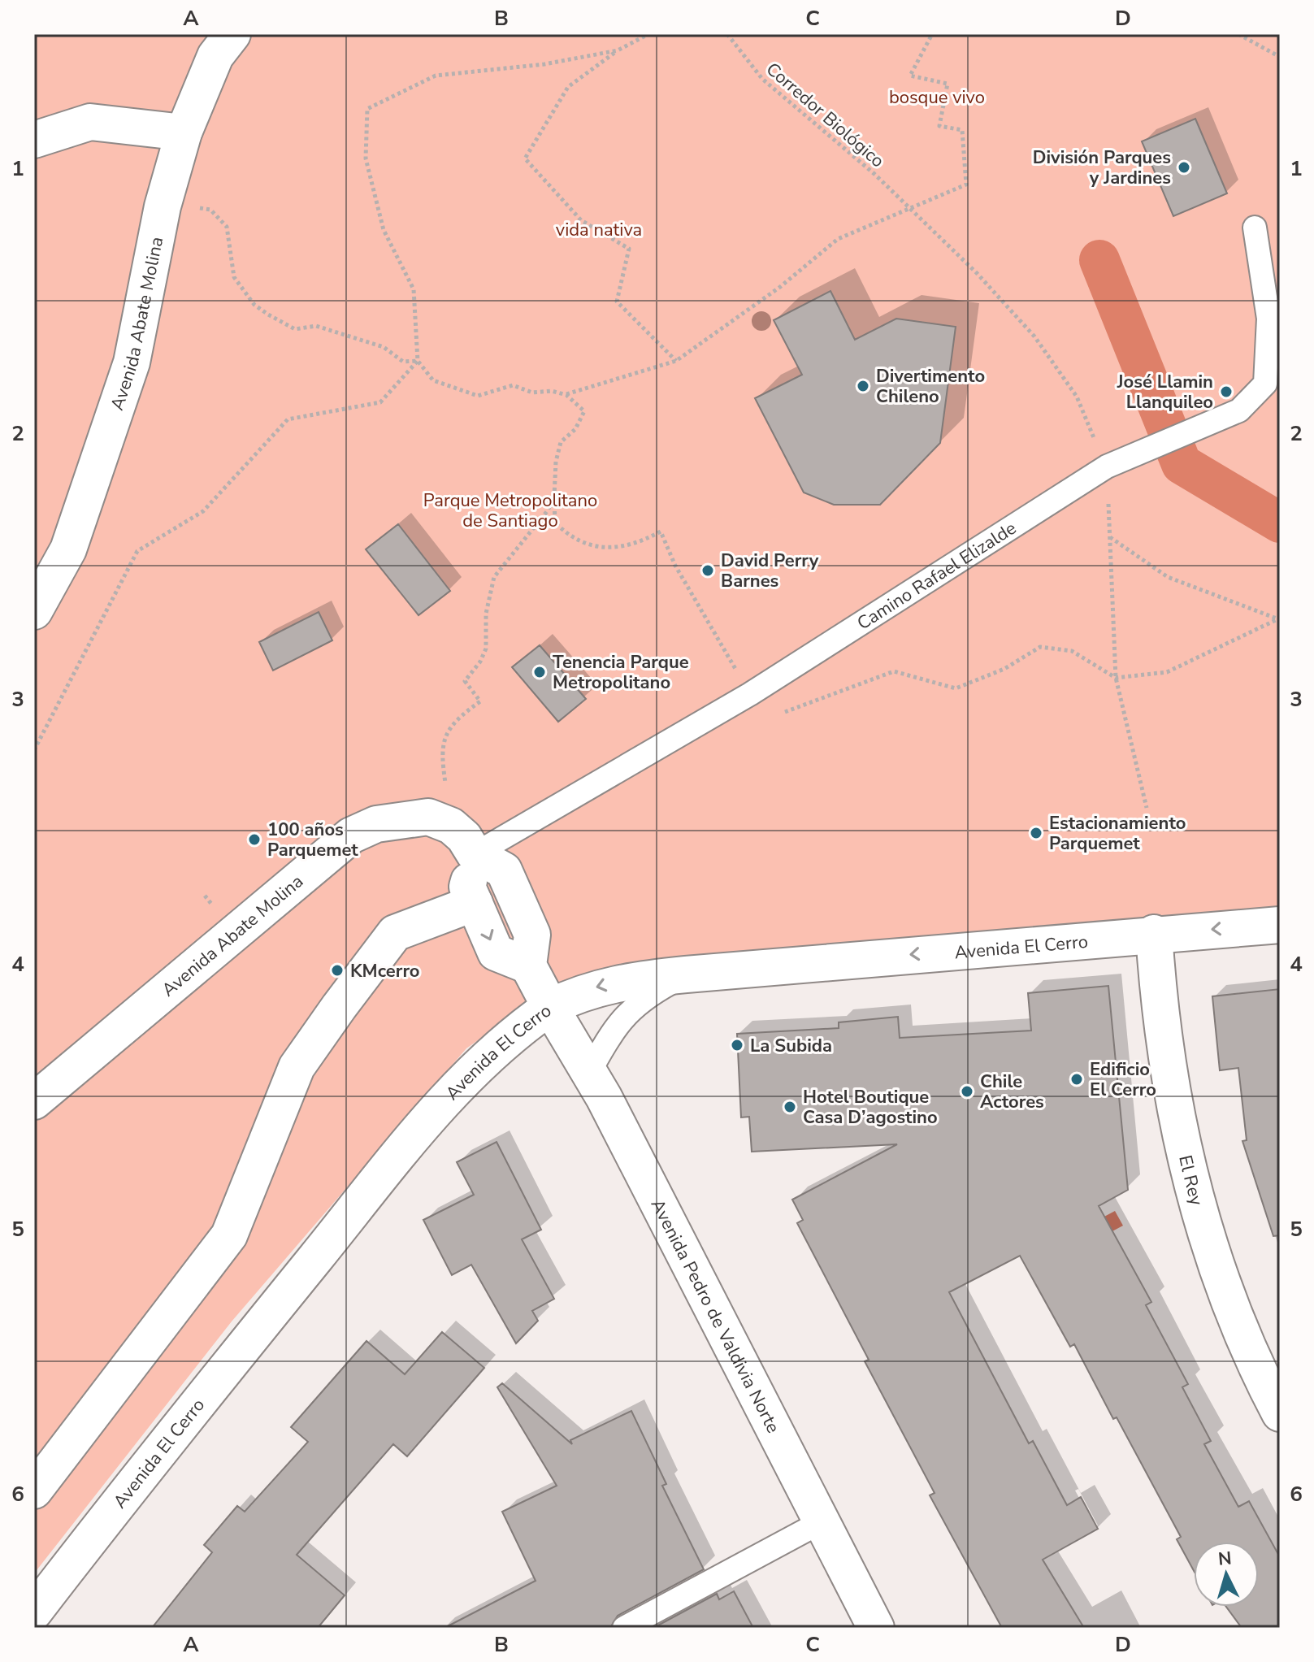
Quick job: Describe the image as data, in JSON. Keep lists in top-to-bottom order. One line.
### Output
{"streets":{"street":["Avenida Abate Molina","Avenida El Cerro","El Rey","Avenida Pedro de Valdivia Norte"],"lane":["Camino Rafael Elizalde"],"path":["Corredor Biológico"]},"crossings":[["Corredor Biológico","Camino Rafael Elizalde"],["Avenida El Cerro","El Rey"],["Avenida El Cerro","Avenida Pedro de Valdivia Norte"]],"one_way":["Avenida El Cerro"],"parks":["bosque vivo","vida nativa","Parque Metropolitano de Santiago"],"places":["División Parques y Jardines","Divertimento Chileno","José Llamin Llanquileo","David Perry Barnes","Tenencia Parque Metropolitano","Estacionamiento Parquemet","100 años Parquemet","KMcerro","La Subida","Edificio El Cerro","Chile Actores","Hotel Boutique Casa D’agostino"],"north":"top","grid":{"columns":["A","B","C","D"],"rows":["1","2","3","4","5","6"]}}
